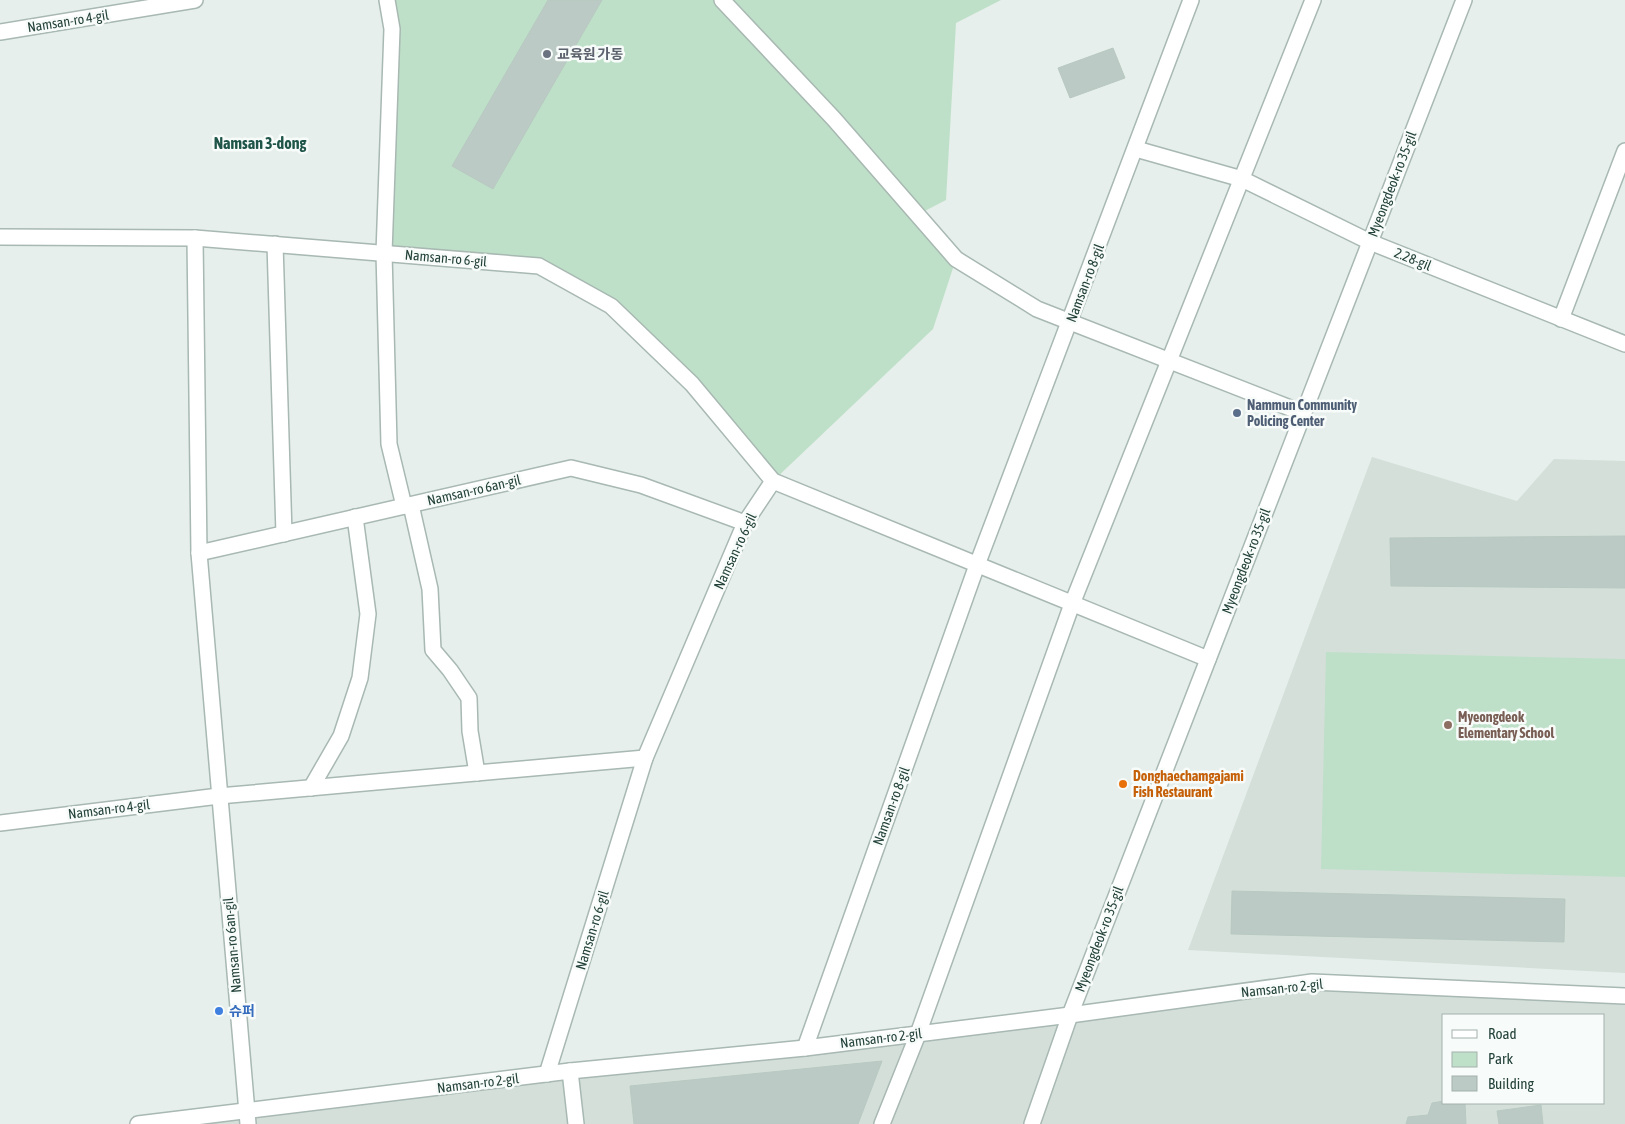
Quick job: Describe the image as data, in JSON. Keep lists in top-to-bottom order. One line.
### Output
{"streets":{"street":["Namsan-ro 4-gil","Myeongdeok-ro 35-gil","Namsan-ro 6-gil","2.28-gil","Namsan-ro 8-gil","Namsan-ro 6an-gil","Namsan-ro 2-gil"]},"crossings":[["Namsan-ro 4-gil","Namsan-ro 6an-gil"],["Myeongdeok-ro 35-gil","2.28-gil"],["Myeongdeok-ro 35-gil","Namsan-ro 2-gil"],["Namsan-ro 6-gil","Namsan-ro 6an-gil"],["Namsan-ro 6-gil","Namsan-ro 2-gil"],["2.28-gil","Namsan-ro 8-gil"],["Namsan-ro 8-gil","Namsan-ro 2-gil"],["Namsan-ro 6an-gil","Namsan-ro 2-gil"]],"districts":["Namsan 3-dong"],"places":["교육원 가동","Nammun Community Policing Center","Myeongdeok Elementary School","Donghaechamgajami Fish Restaurant","슈퍼"],"legend":["Road","Park","Building"]}
